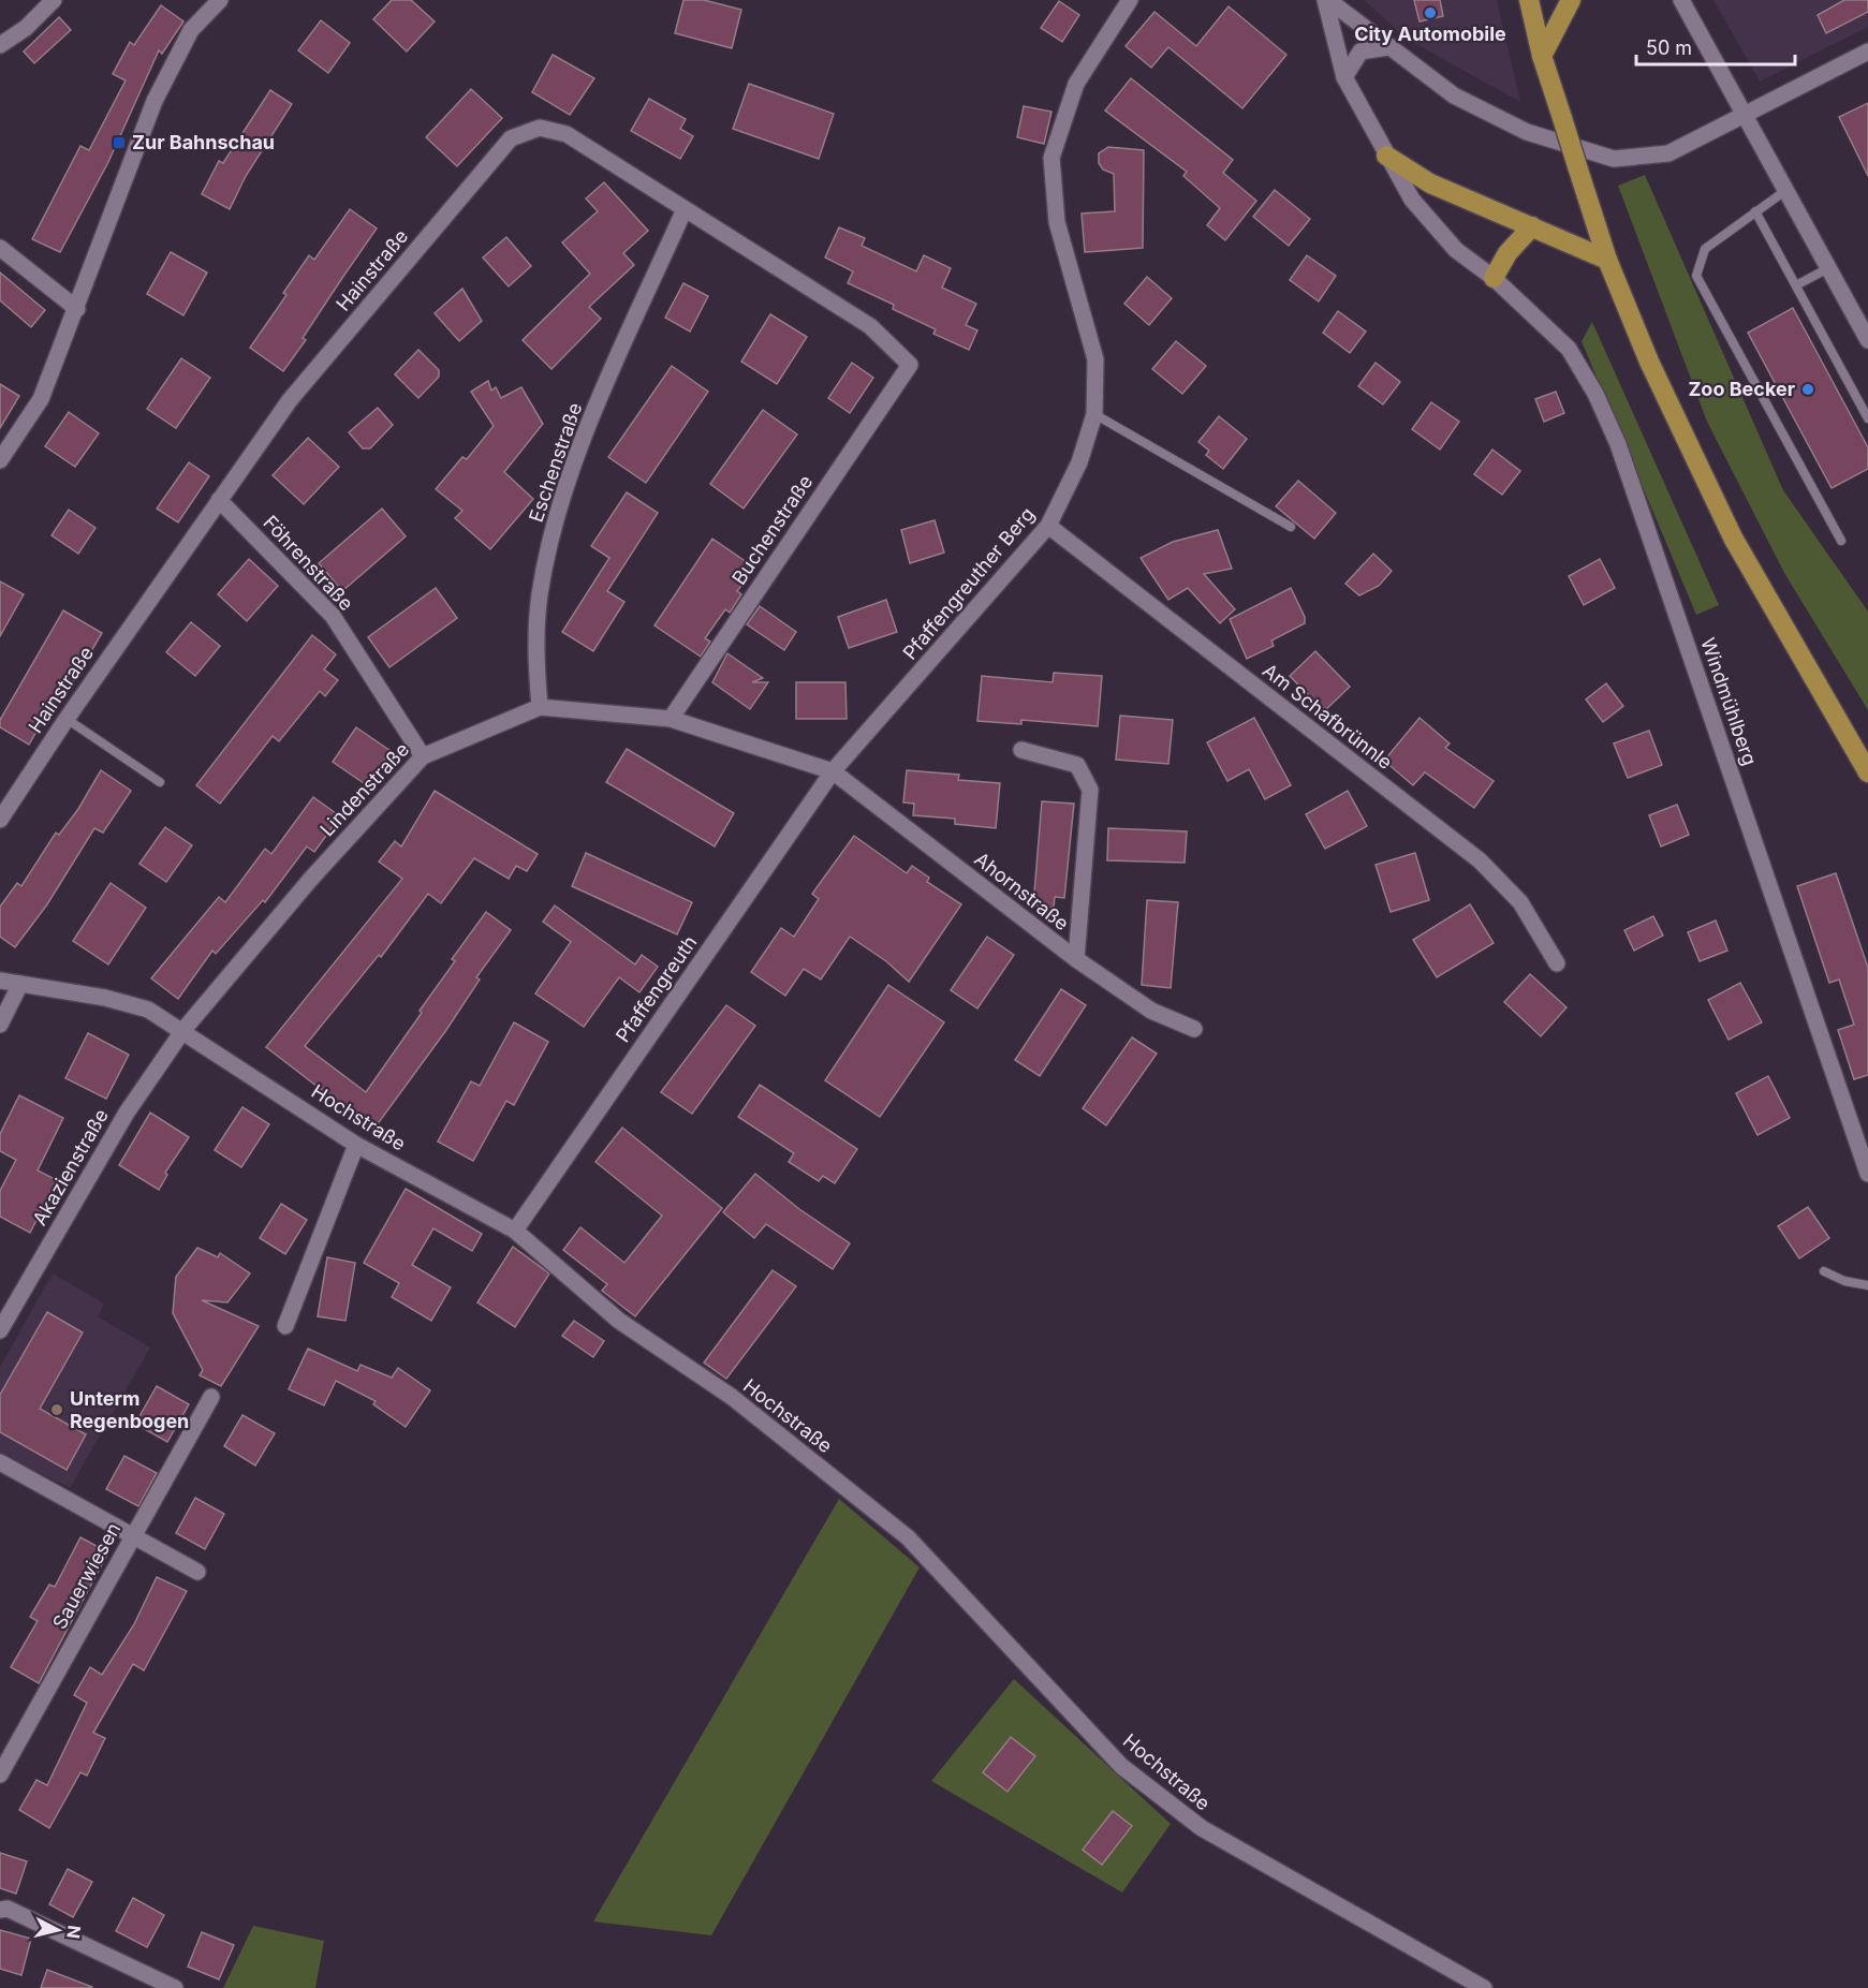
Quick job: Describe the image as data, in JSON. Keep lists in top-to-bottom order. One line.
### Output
{"streets":{"street":["Hainstraße","Eschenstraße","Buchenstraße","Föhrenstraße","Pfaffengreuther Berg","Windmühlberg","Am Schafbrünnle","Lindenstraße","Ahornstraße","Pfaffengreuth","Hochstraße","Akazienstraße","Sauerwiesen"]},"crossings":[["Hainstraße","Eschenstraße"],["Hainstraße","Buchenstraße"],["Hainstraße","Föhrenstraße"],["Eschenstraße","Lindenstraße"],["Buchenstraße","Lindenstraße"],["Föhrenstraße","Lindenstraße"],["Pfaffengreuther Berg","Am Schafbrünnle"],["Pfaffengreuther Berg","Lindenstraße"],["Pfaffengreuther Berg","Ahornstraße"],["Pfaffengreuther Berg","Pfaffengreuth"],["Lindenstraße","Ahornstraße"],["Lindenstraße","Pfaffengreuth"],["Lindenstraße","Hochstraße"],["Lindenstraße","Akazienstraße"],["Ahornstraße","Pfaffengreuth"],["Pfaffengreuth","Hochstraße"],["Hochstraße","Akazienstraße"]],"places":{"other":["City Automobile","Zoo Becker","Unterm Regenbogen"],"transit":["Zur Bahnschau"]},"scale_bar":"50 m","north":"right"}
